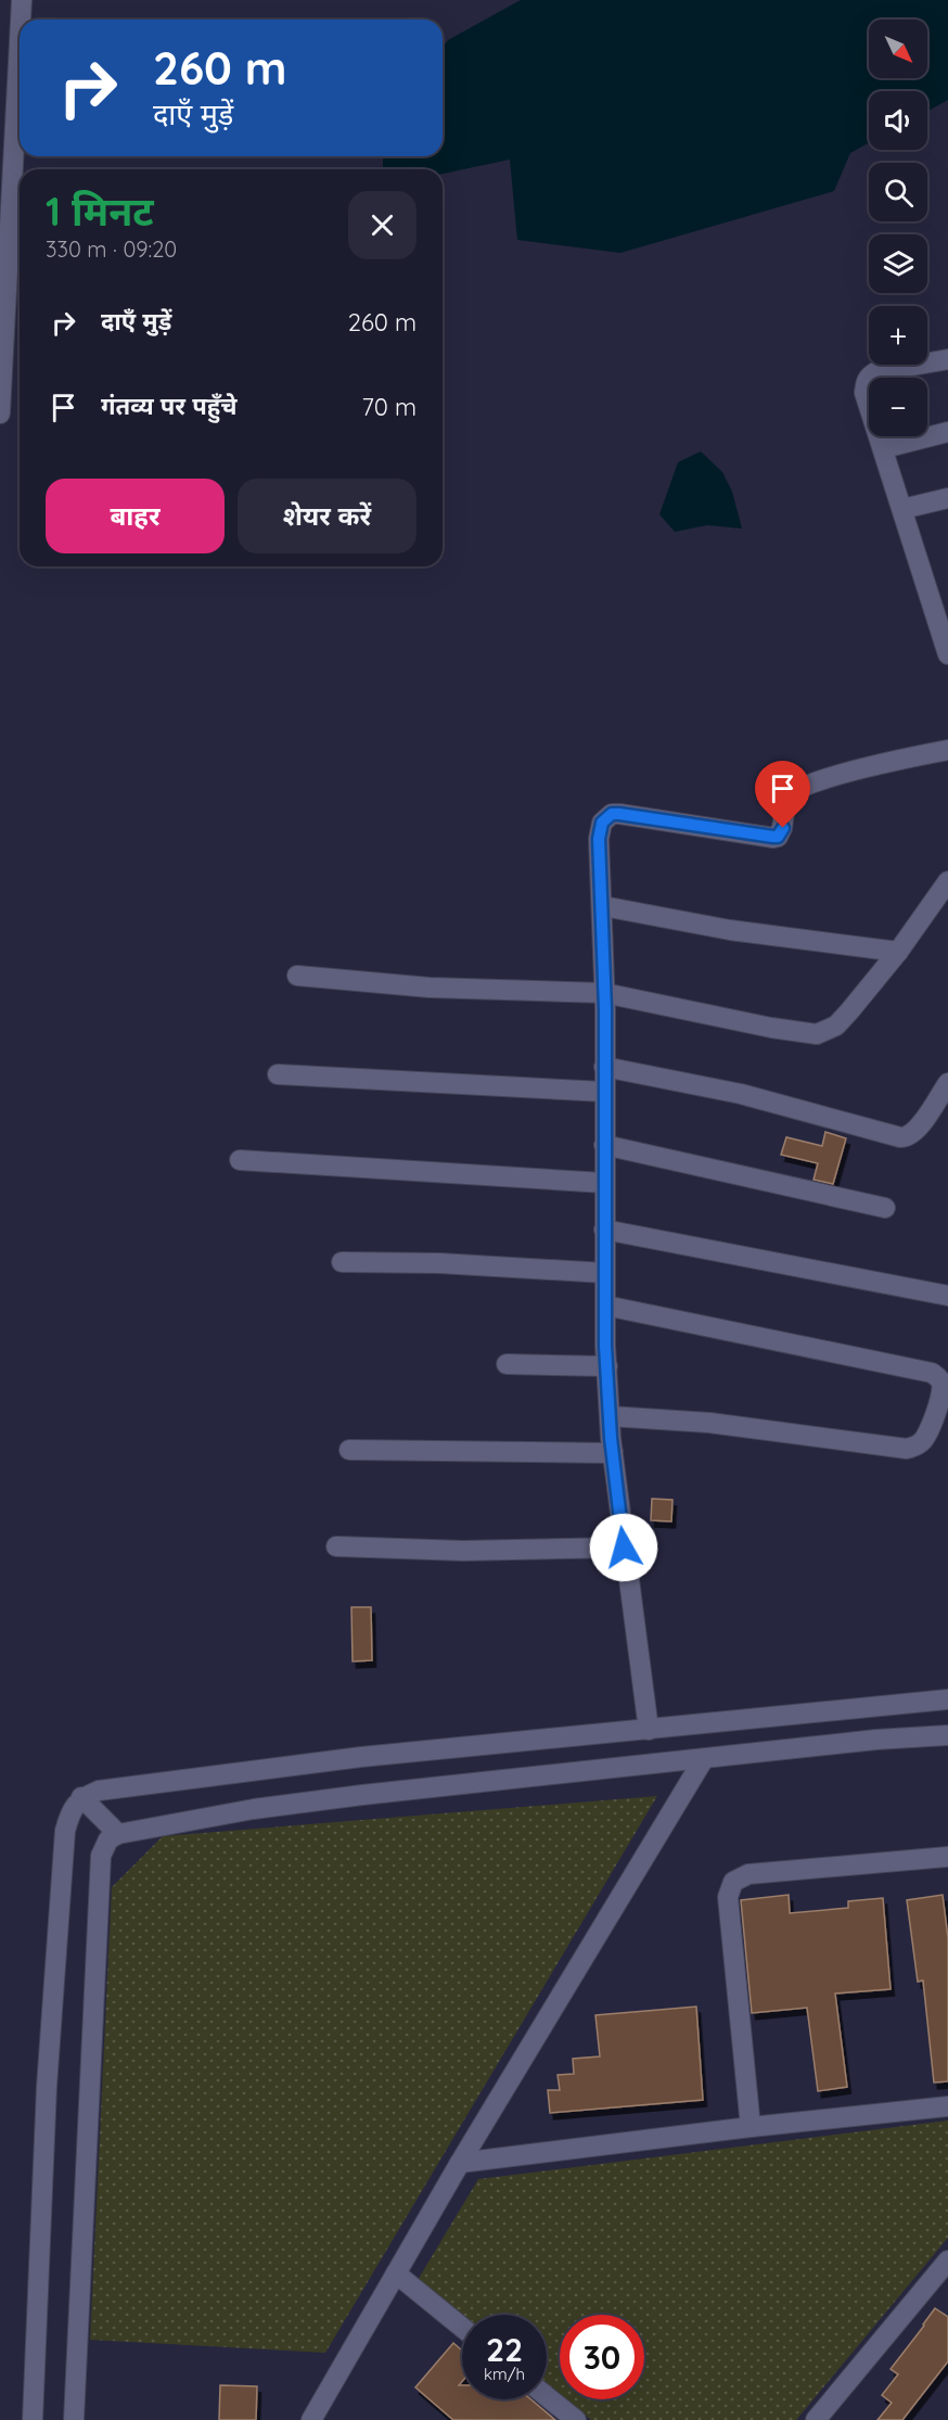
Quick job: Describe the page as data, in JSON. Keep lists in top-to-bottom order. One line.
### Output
{"north":"bottom right","page":{"map_buttons":["+","−"],"turn":["260 m","दाएँ मुड़ें"],"heading":["1 मिनट","330 m · 09:20"],"list":[{"name":"दाएँ मुड़ें","value":"260 m"},{"name":"गंतव्य पर पहुँचे","value":"70 m"}],"buttons":["बाहर","शेयर करें"],"speed":"22 km/h","limit":"30"}}
